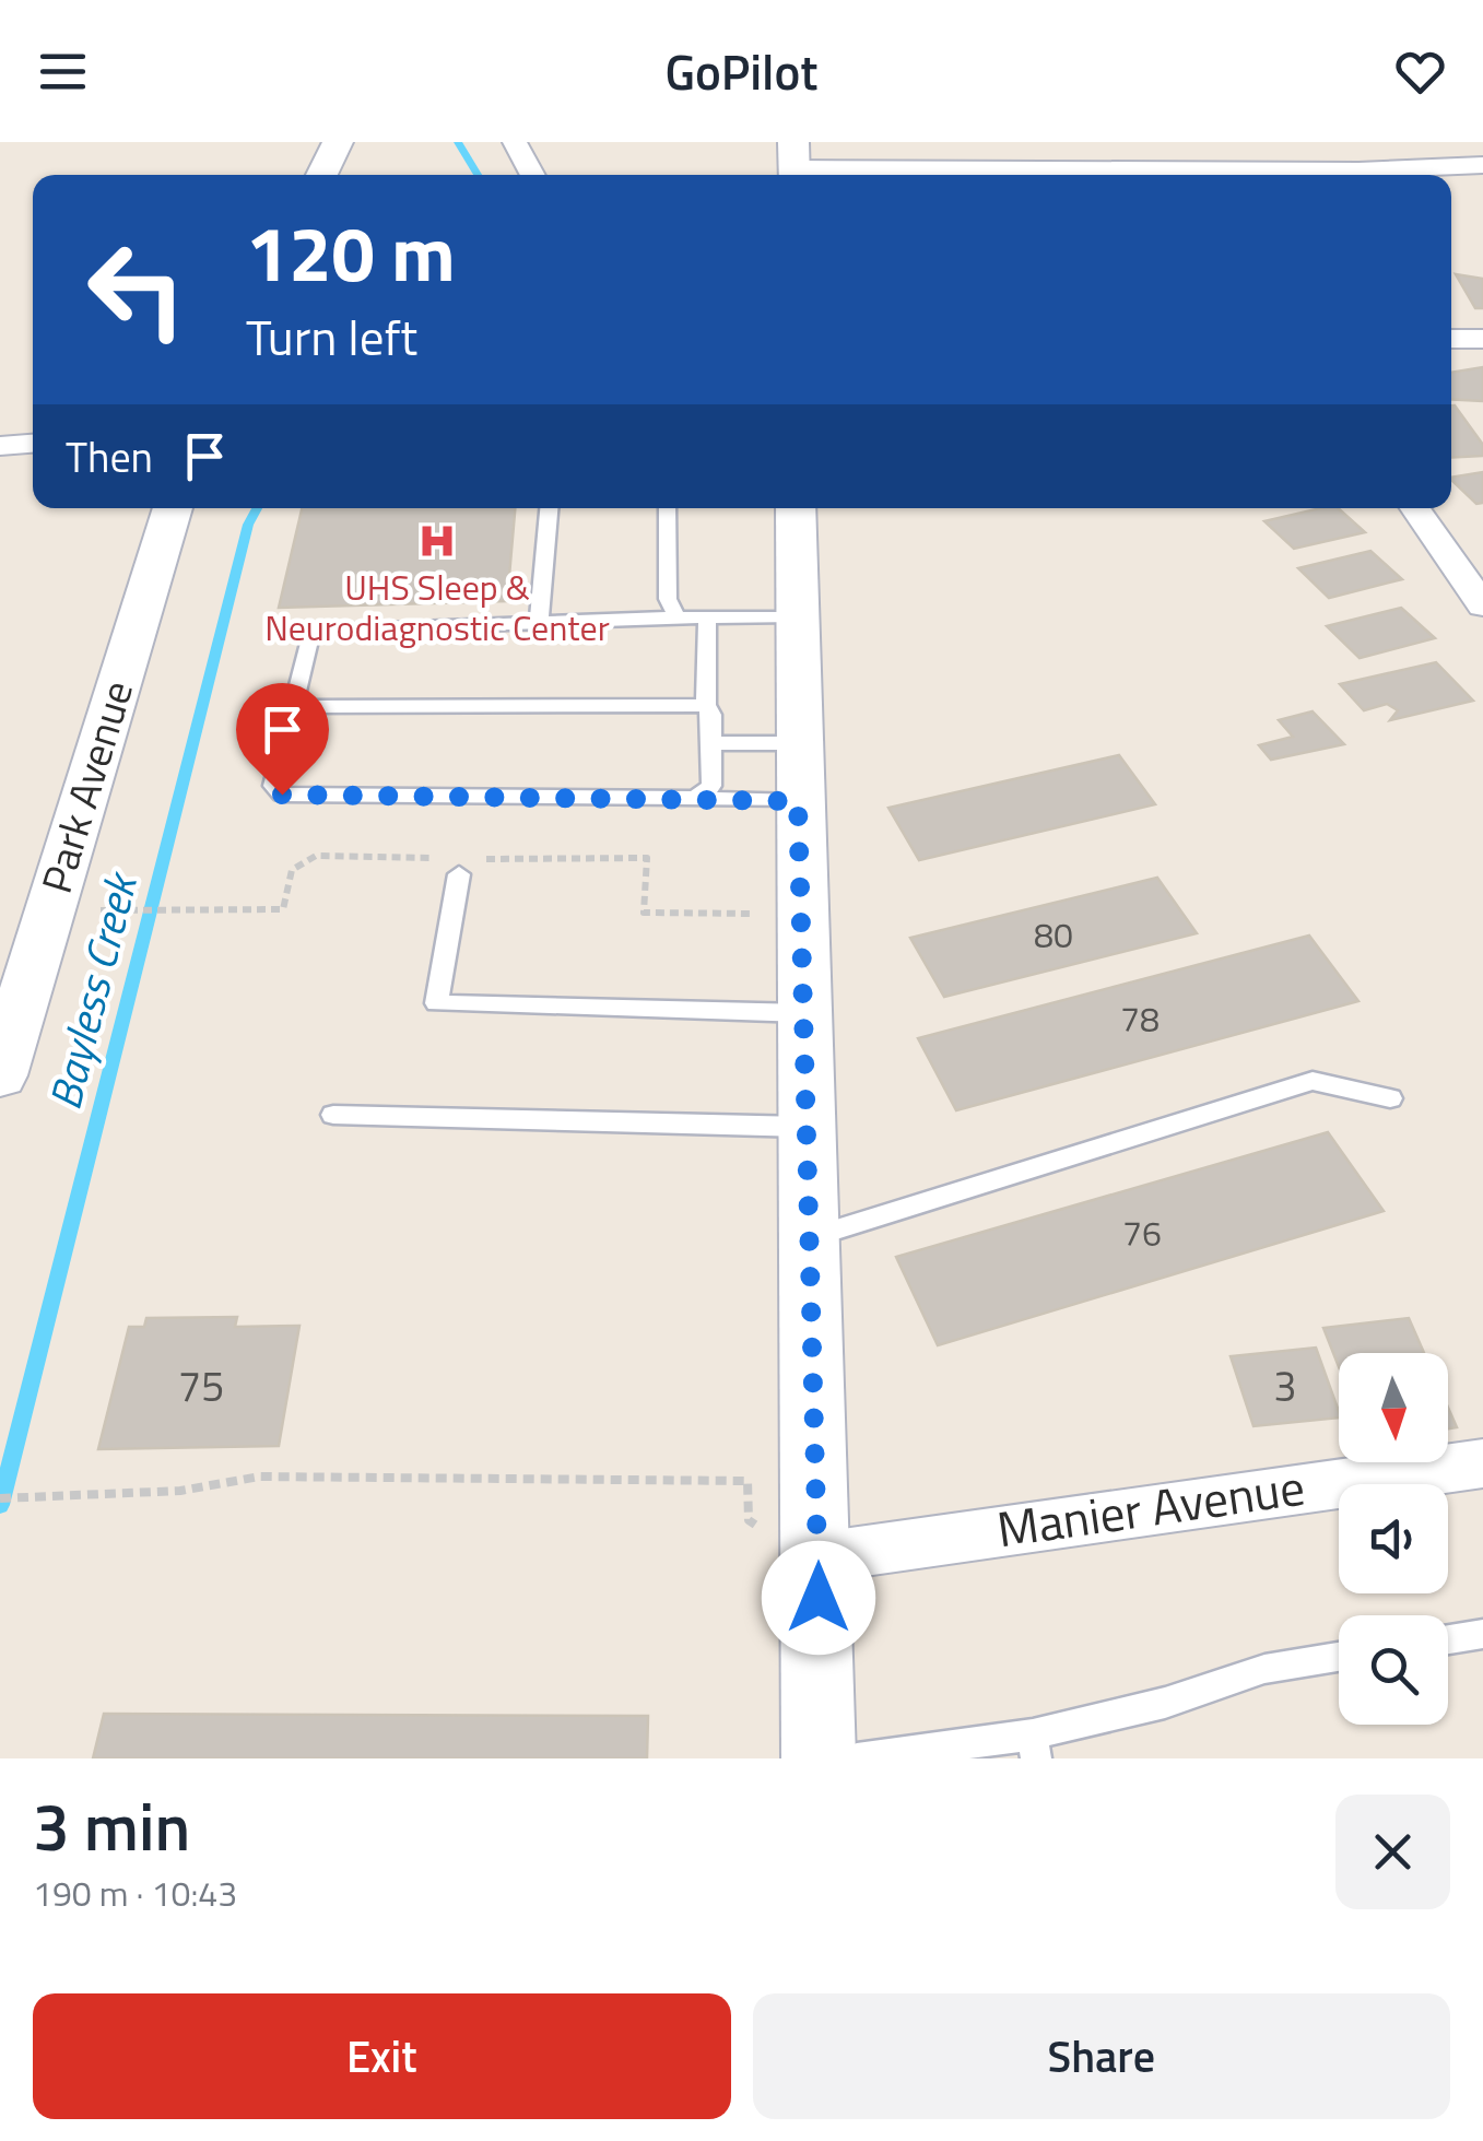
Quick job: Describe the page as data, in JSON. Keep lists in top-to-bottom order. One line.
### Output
{"streets":{"street":["Park Avenue","Manier Avenue"]},"water":["Bayless Creek"],"places":{"hospital":["UHS Sleep & Neurodiagnostic Center"]},"house_numbers":["80","78","76","75","3"],"north":"bottom","page":{"header":"GoPilot","turn":["120 m","Turn left"],"then":"Then","heading":["3 min","190 m · 10:43"],"buttons":["Exit","Share"]}}
